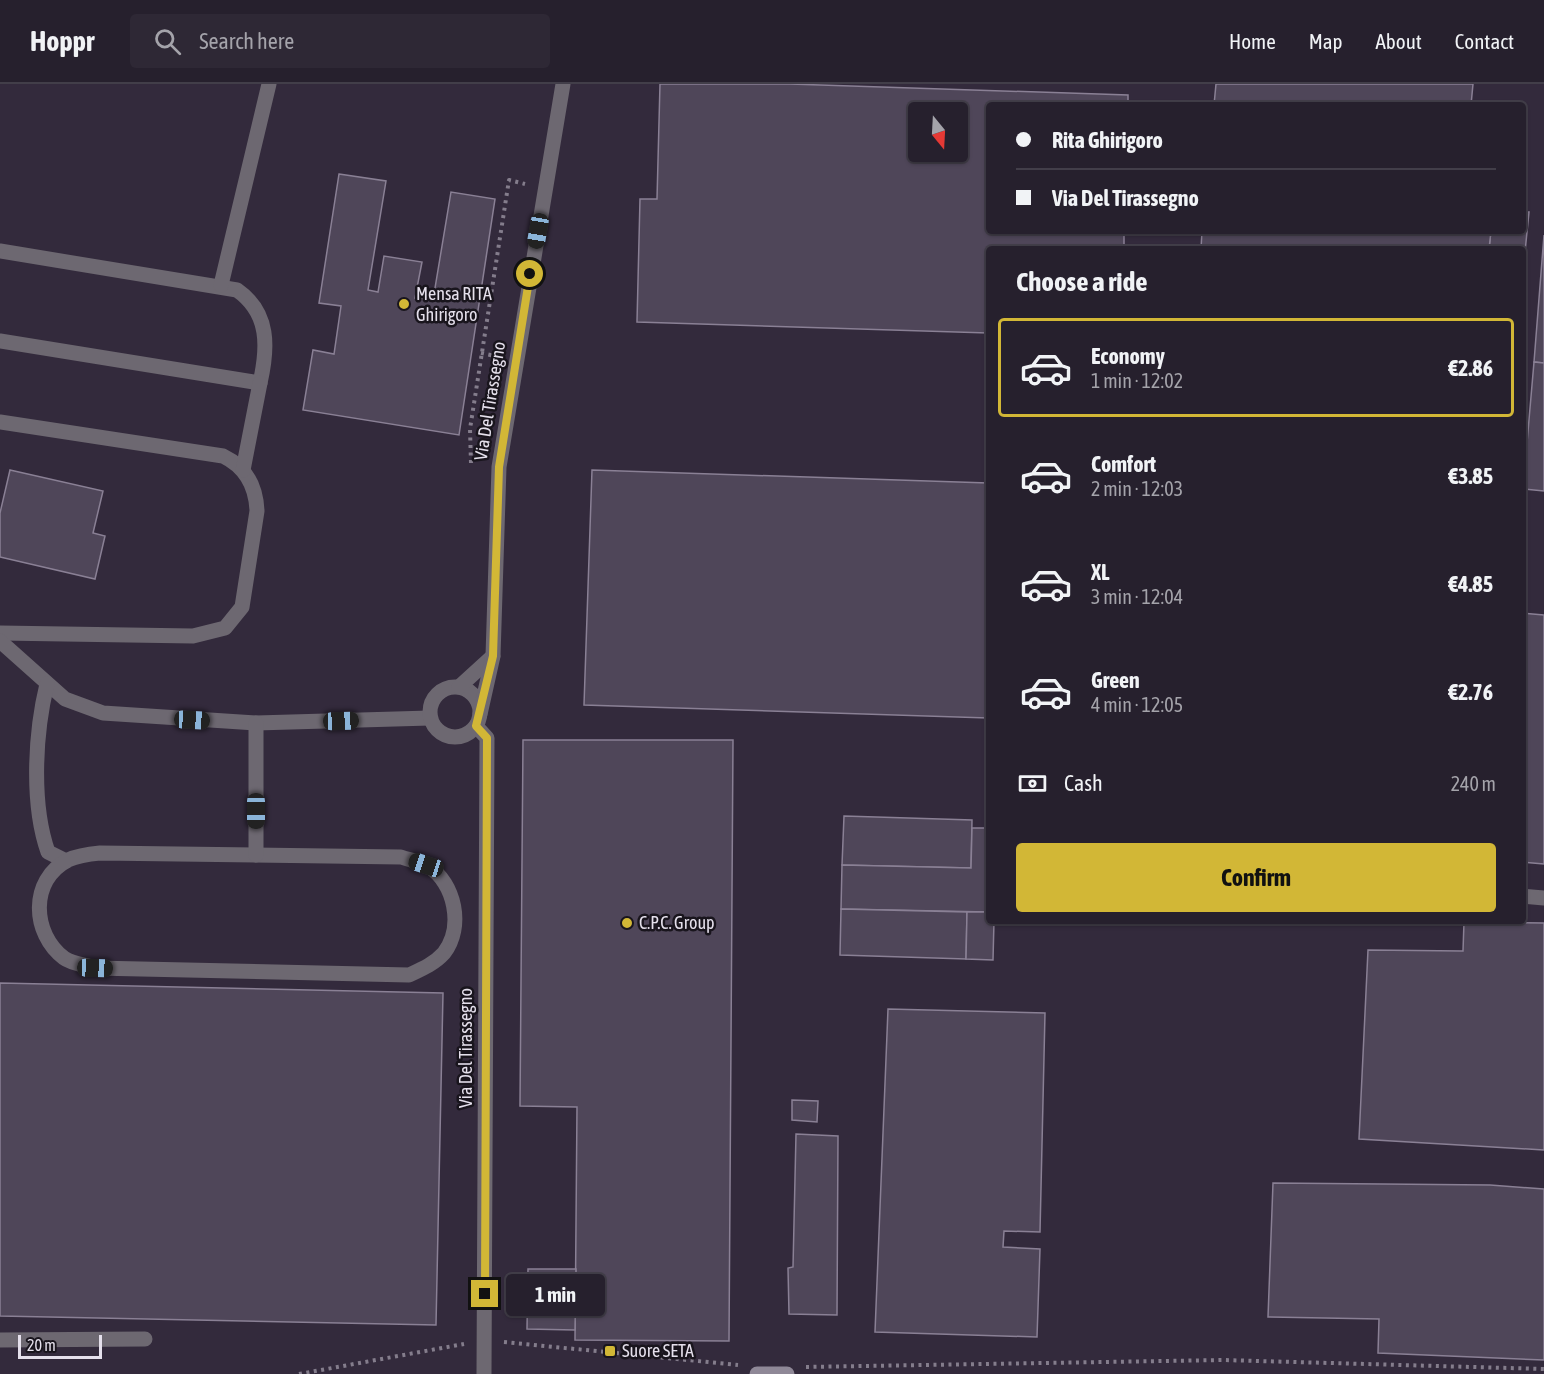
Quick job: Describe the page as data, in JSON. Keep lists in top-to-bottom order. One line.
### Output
{"streets":{"street":["Via Del Tirassegno"]},"places":{"other":["Mensa RITA Ghirigoro","C.P.C. Group"],"transit":["Suore SETA"]},"scale_bar":"20 m","north":"bottom","page":{"header":"Hoppr","search":"Search here","nav":["Home","Map","About","Contact"],"banner":["Rita Ghirigoro","Via Del Tirassegno"],"heading":"Choose a ride","list":[{"name":"Economy","note":"1 min · 12:02","value":"€2.86"},{"name":"Comfort","note":"2 min · 12:03","value":"€3.85"},{"name":"XL","note":"3 min · 12:04","value":"€4.85"},{"name":"Green","note":"4 min · 12:05","value":"€2.76"}],"pay":["Cash","240 m"],"buttons":"Confirm","bubble":"1 min","scale":"20 m"}}
